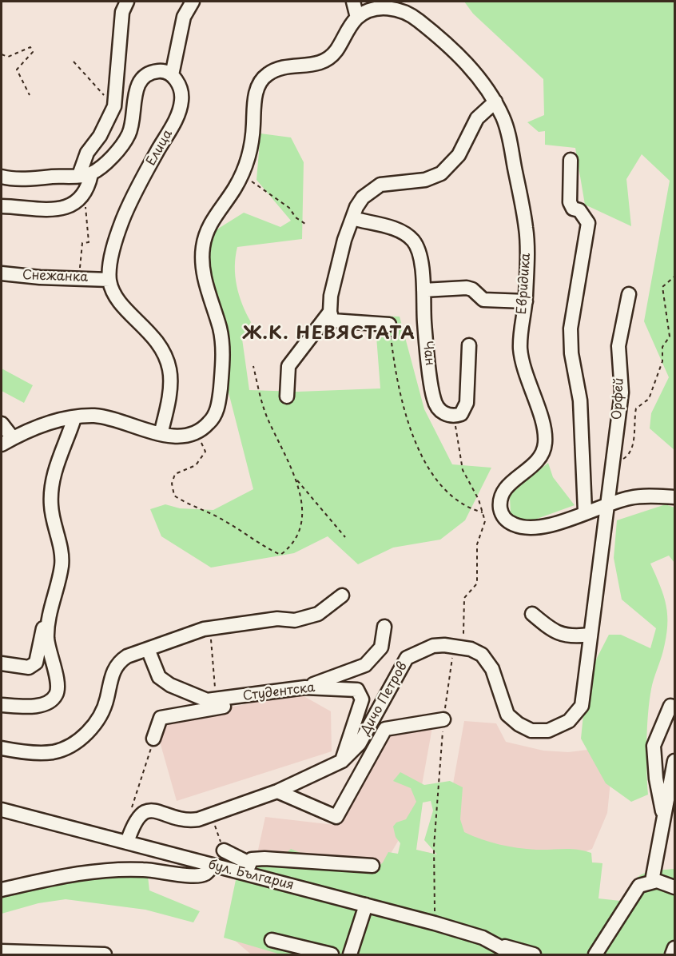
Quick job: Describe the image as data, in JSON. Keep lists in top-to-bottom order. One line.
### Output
{"streets":{"street":["Елица","Снежанка","Евридика","Чан","Орфей","Студентска","Дичо Петров","бул. България"]},"crossings":[["Елица","Снежанка"],["Евридика","Орфей"],["Евридика","Дичо Петров"],["Орфей","Дичо Петров"],["Студентска","Дичо Петров"],["Дичо Петров","бул. България"]],"districts":["Ж.К. НЕВЯСТАТА"]}
